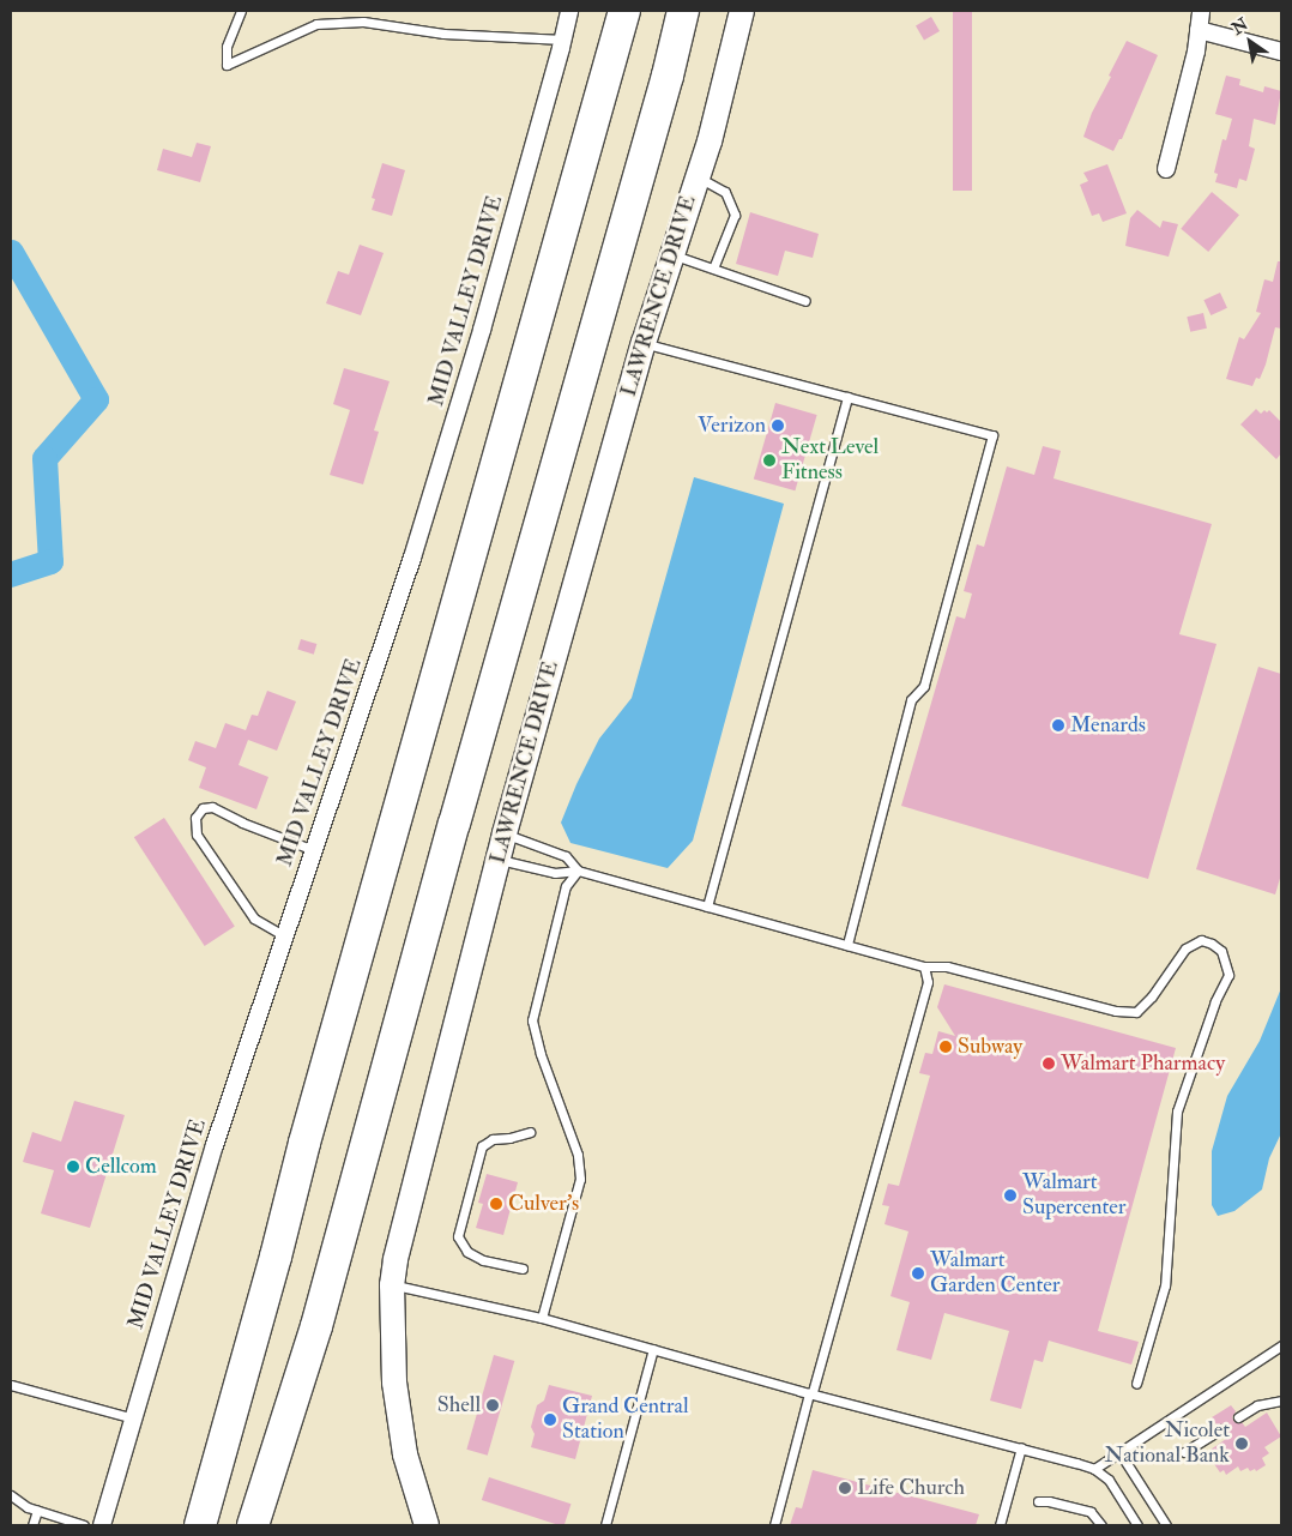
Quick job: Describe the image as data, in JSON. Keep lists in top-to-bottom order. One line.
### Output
{"streets":{"main road":["LAWRENCE DRIVE"],"street":["MID VALLEY DRIVE"]},"places":["Verizon","Next Level Fitness","Menards","Subway","Walmart Pharmacy","Cellcom","Walmart Supercenter","Culver's","Walmart Garden Center","Shell","Grand Central Station","Nicolet National Bank","Life Church"],"north":"top left"}
